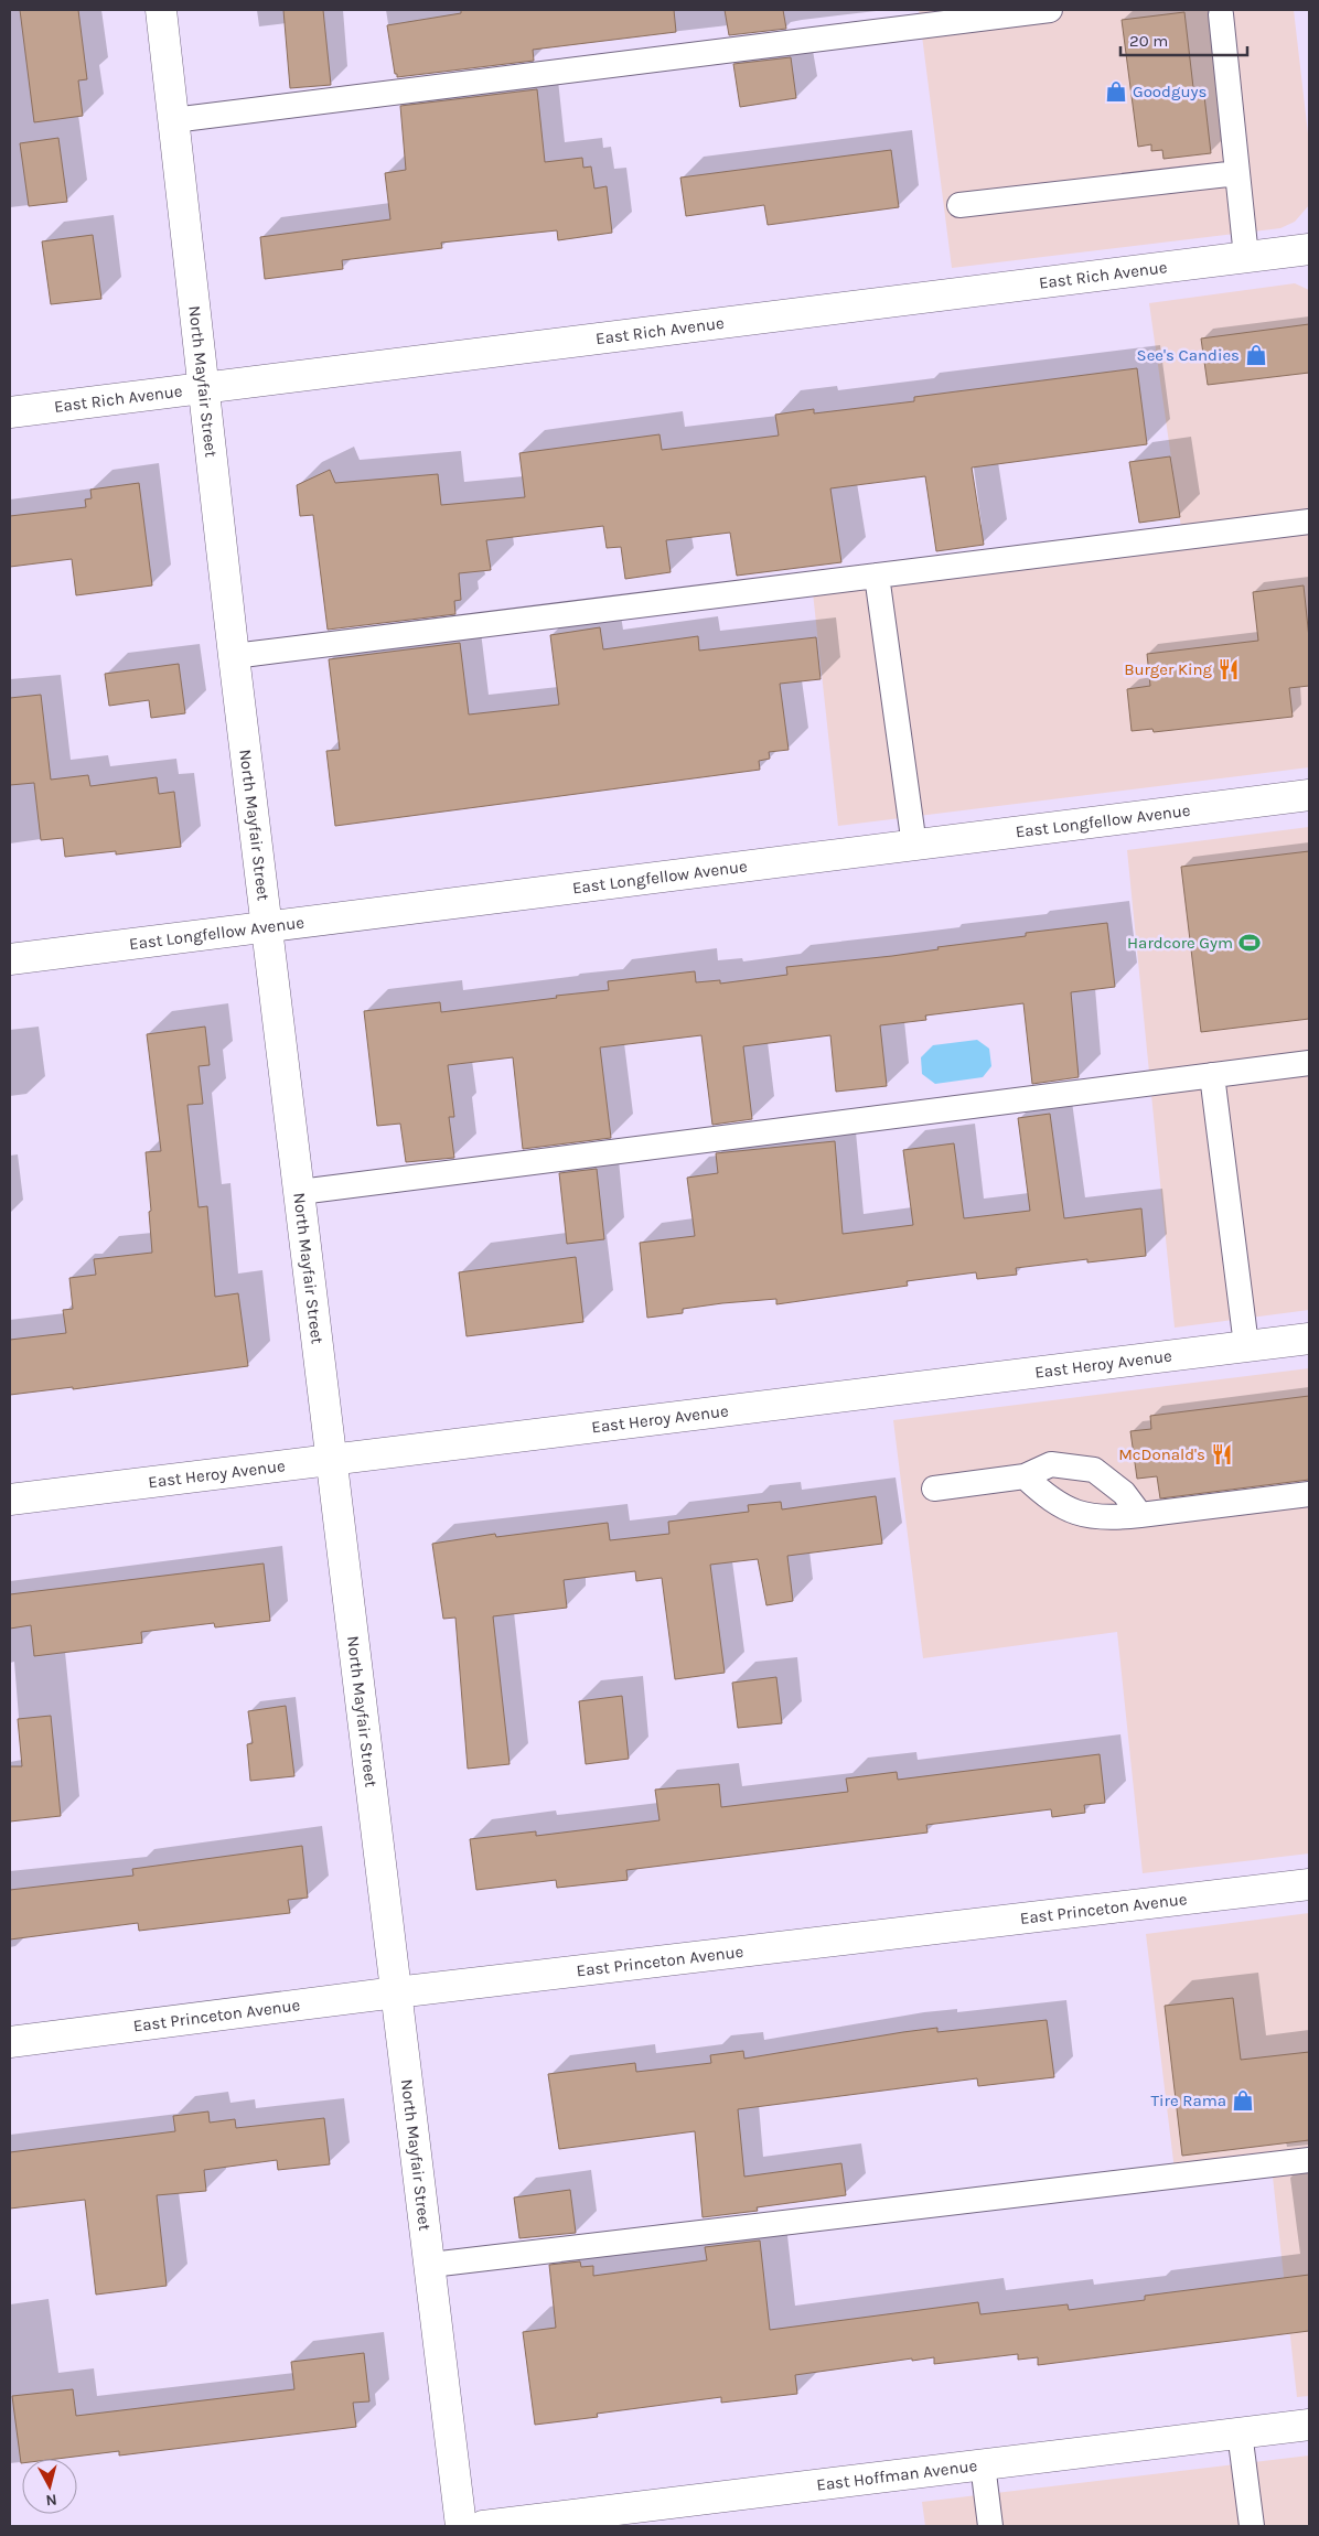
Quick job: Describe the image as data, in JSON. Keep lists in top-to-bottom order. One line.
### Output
{"streets":{"street":["East Rich Avenue","North Mayfair Street","East Longfellow Avenue","East Heroy Avenue","East Princeton Avenue","East Hoffman Avenue"]},"crossings":[["East Rich Avenue","North Mayfair Street"],["North Mayfair Street","East Longfellow Avenue"],["North Mayfair Street","East Heroy Avenue"],["North Mayfair Street","East Princeton Avenue"]],"places":{"shop":["Goodguys","See's Candies","Tire Rama"],"restaurant":["Burger King","McDonald's"],"sports":["Hardcore Gym"]},"scale_bar":"20 m","north":"bottom"}
